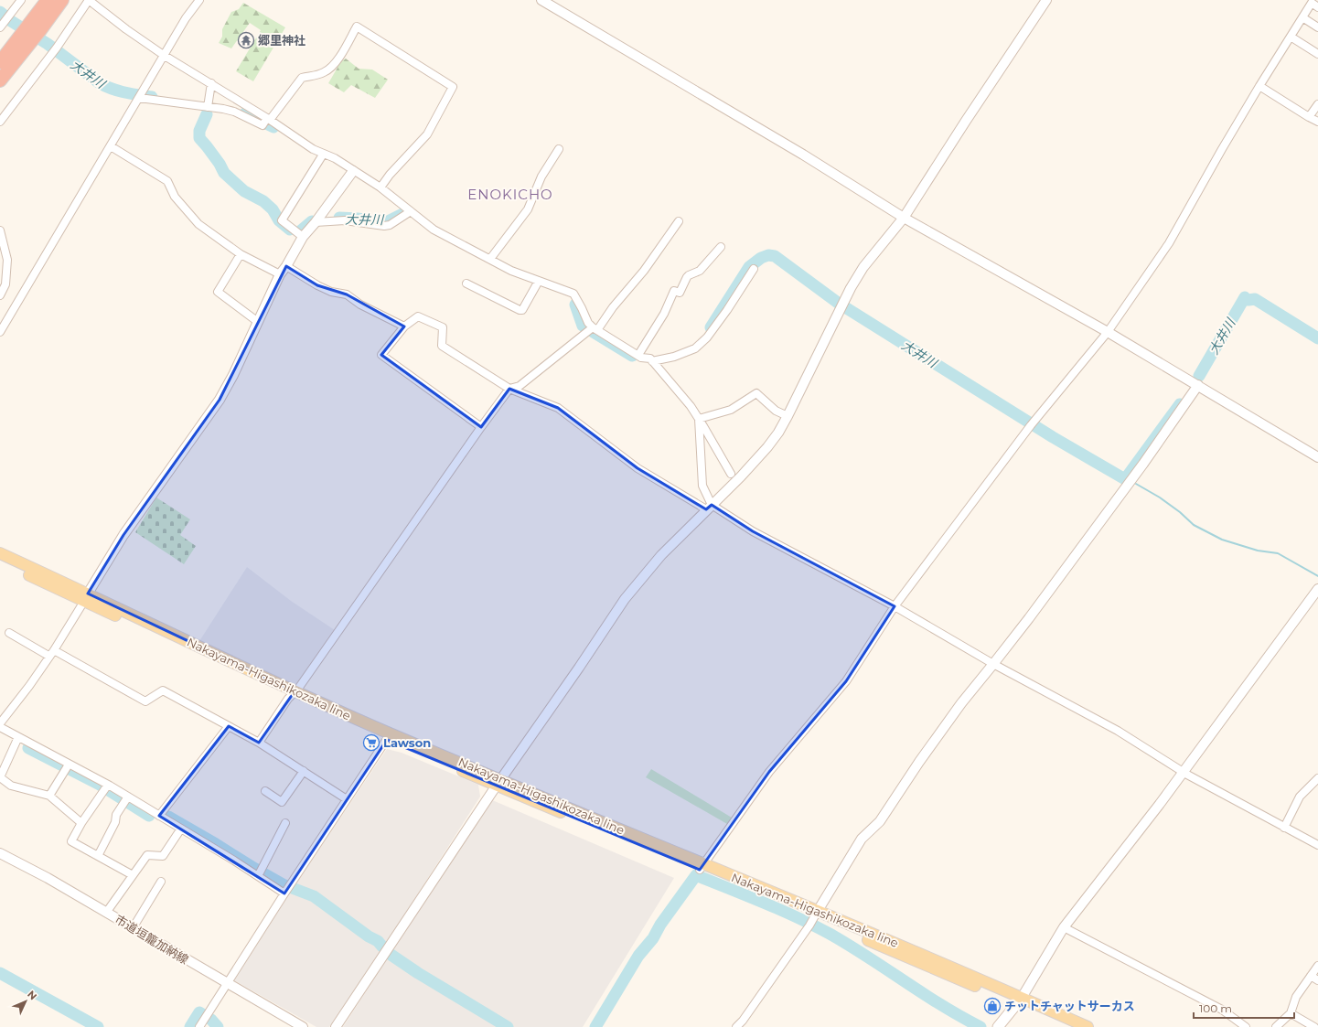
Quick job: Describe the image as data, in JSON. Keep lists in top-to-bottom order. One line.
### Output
{"streets":{"main road":["Nakayama-Higashikozaka line"],"street":["市道垣籠加納線"]},"districts":["ENOKICHO"],"water":["大井川"],"places":{"temple":["郷里神社"],"supermarket":["Lawson"],"shop":["チットチャットサーカス"]},"scale_bar":"100 m","north":"top right"}
